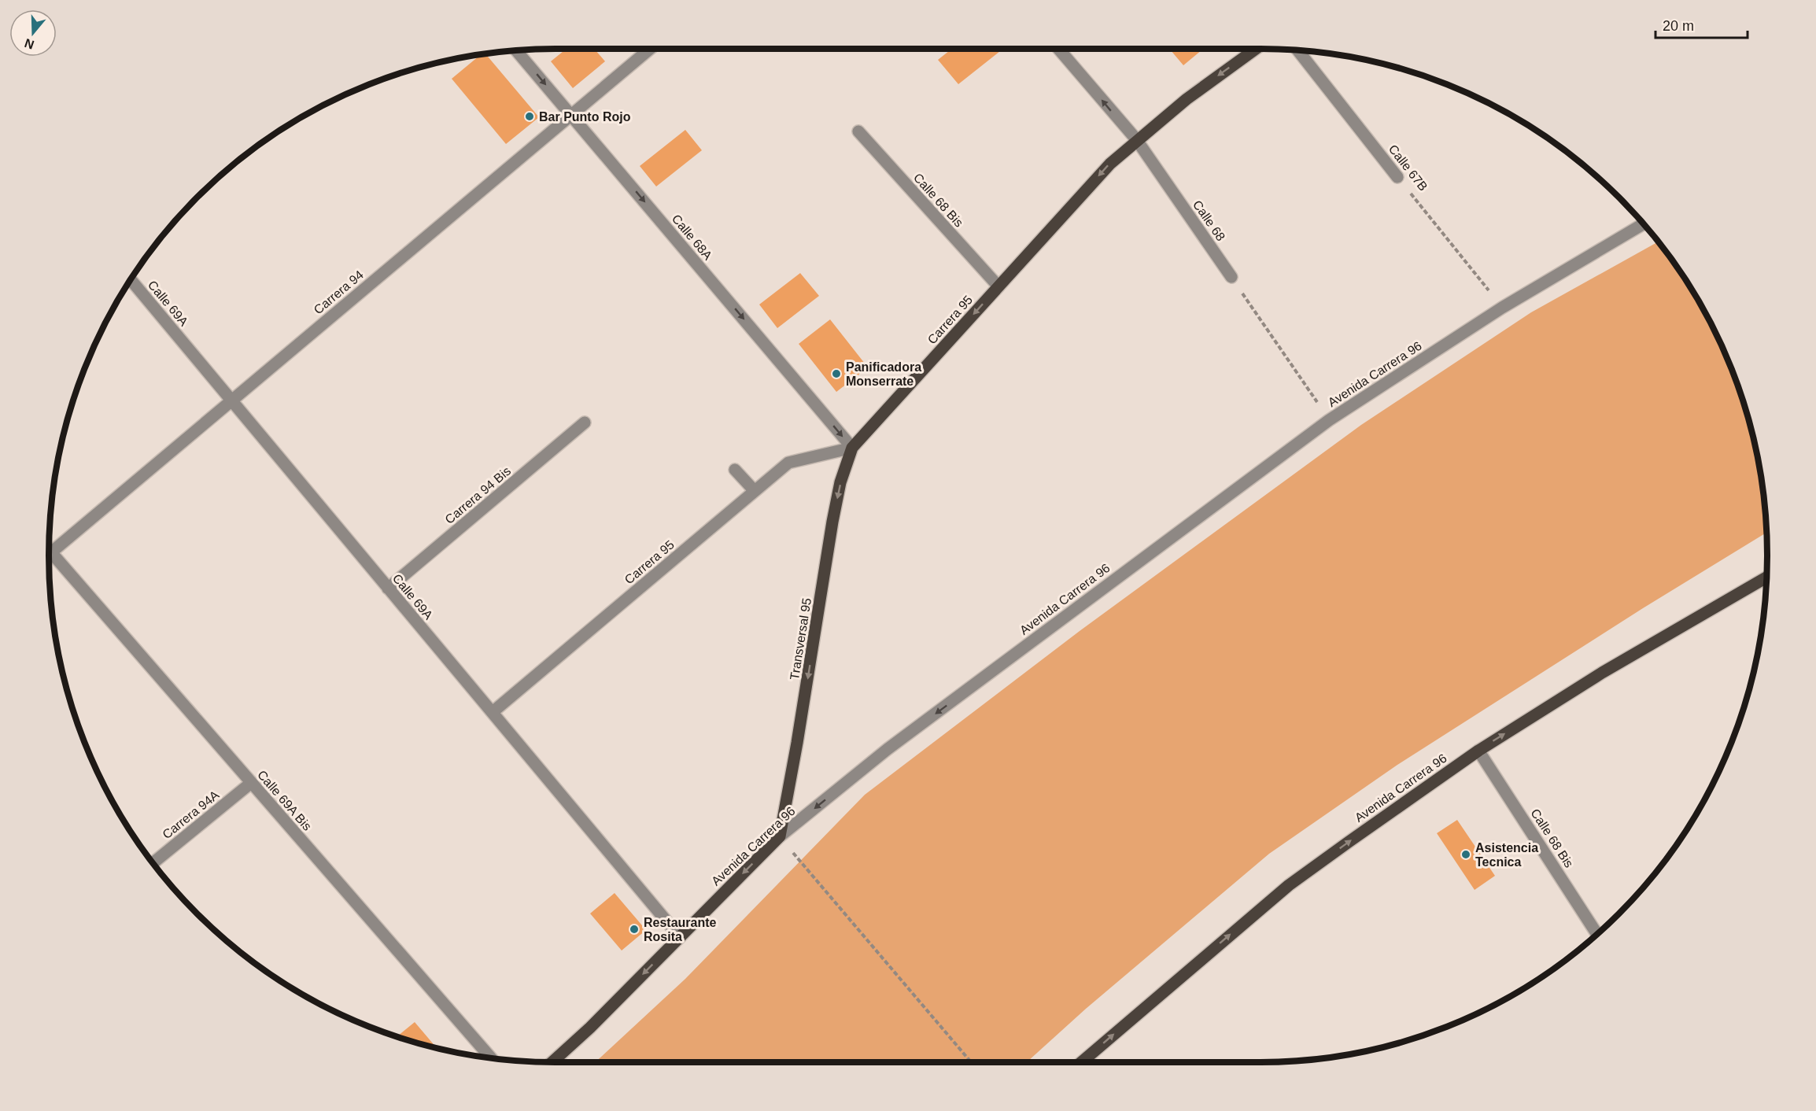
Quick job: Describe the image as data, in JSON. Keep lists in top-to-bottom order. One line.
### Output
{"streets":{"main road":["Carrera 95","Avenida Carrera 96","Transversal 95"],"street":["Calle 67B","Calle 68 Bis","Calle 68","Calle 68A","Carrera 94","Calle 69A","Carrera 94 Bis","Calle 69A Bis","Carrera 94A"]},"crossings":[["Calle 67B","Avenida Carrera 96"],["Calle 68 Bis","Carrera 95"],["Calle 68 Bis","Avenida Carrera 96"],["Calle 68","Carrera 95"],["Calle 68A","Carrera 94"],["Calle 68A","Carrera 95"],["Calle 68A","Transversal 95"],["Carrera 94","Calle 69A"],["Carrera 94","Calle 69A Bis"],["Calle 69A","Carrera 95"],["Calle 69A","Avenida Carrera 96"],["Calle 69A","Carrera 94 Bis"],["Carrera 95","Transversal 95"],["Avenida Carrera 96","Transversal 95"],["Calle 69A Bis","Carrera 94A"]],"one_way":["Calle 68","Calle 68A","Carrera 95","Transversal 95"],"places":["Bar Punto Rojo","Panificadora Monserrate","Asistencia Tecnica","Restaurante Rosita"],"scale_bar":"20 m","north":"bottom"}
